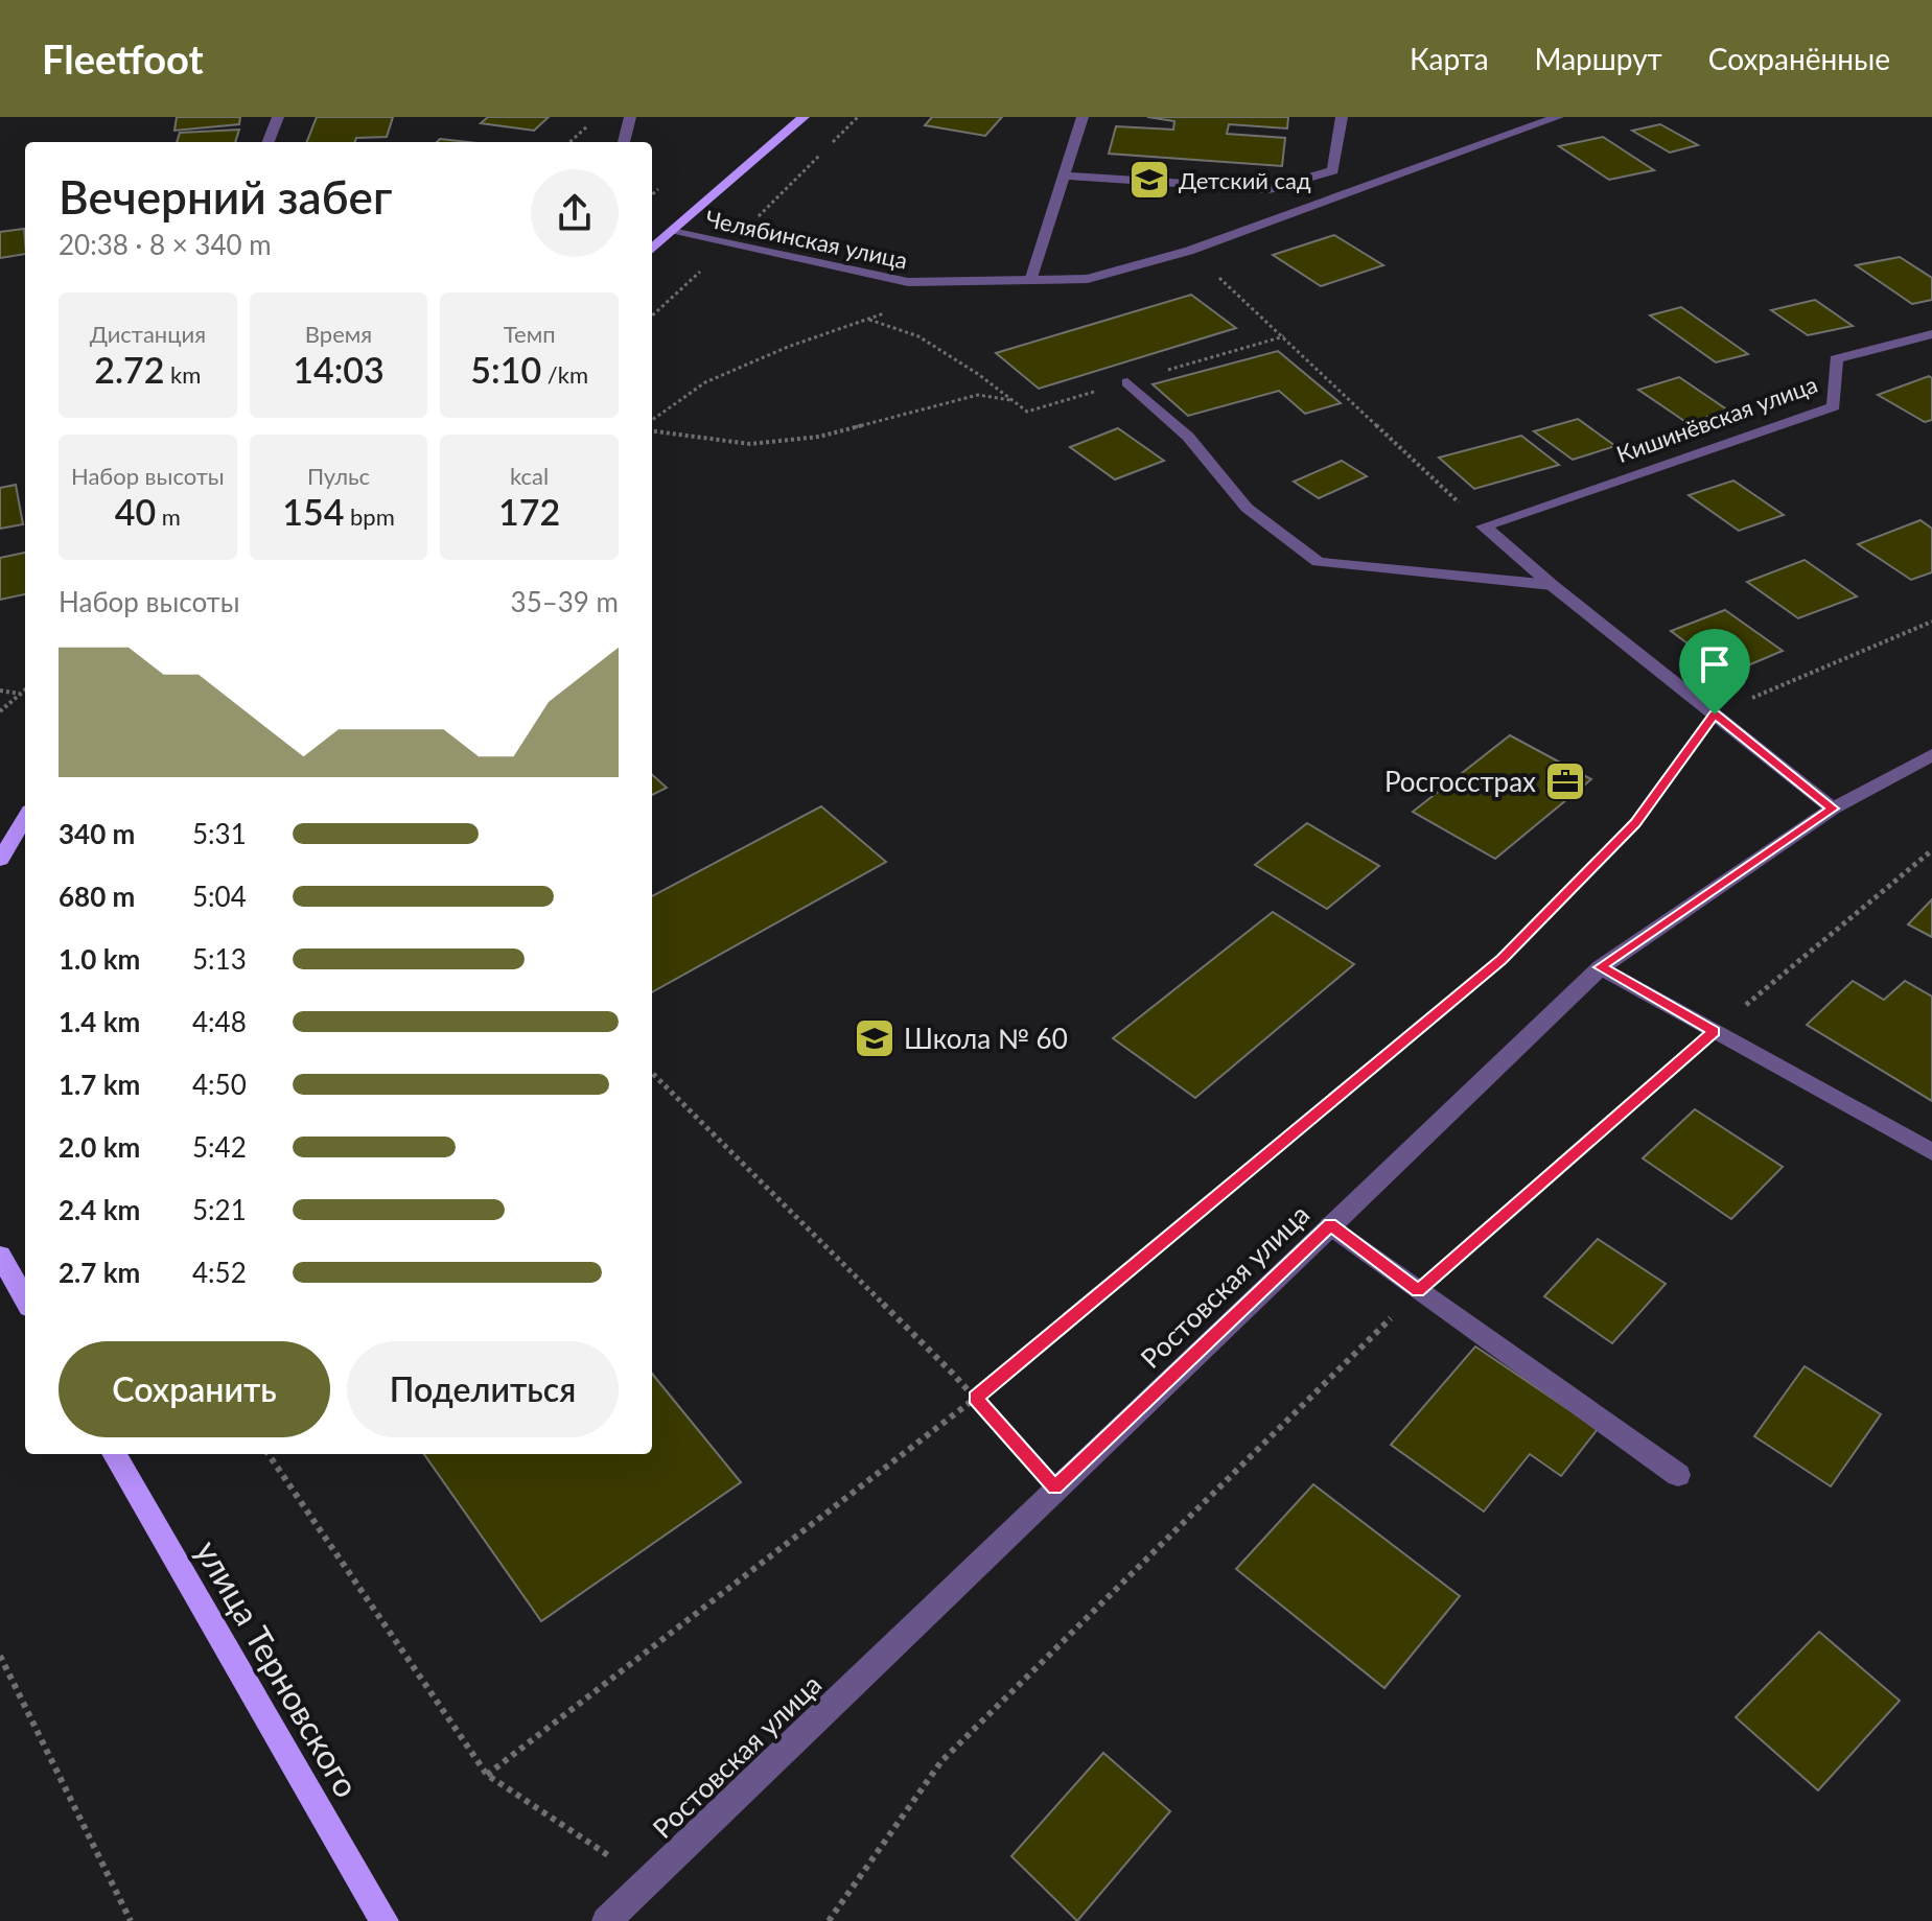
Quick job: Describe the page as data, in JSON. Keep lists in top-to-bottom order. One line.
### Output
{"streets":{"main road":["улица Терновского"],"street":["Челябинская улица","Кишинёвская улица","Ростовская улица"]},"places":{"school or university":["Детский сад","Школа № 60"],"office":["Росгосстрах"]},"page":{"header":"Fleetfoot","nav":["Карта","Маршрут","Сохранённые"],"heading":["Вечерний забег","20:38 · 8 × 340 m"],"stats":[["Дистанция","2.72 km"],["Время","14:03"],["Темп","5:10 /km"],["Набор высоты","40 m"],["Пульс","154 bpm"],["kcal","172"]],"chart":["Набор высоты","35–39 m"],"list":[{"name":"340 m","note":"5:31"},{"name":"680 m","note":"5:04"},{"name":"1.0 km","note":"5:13"},{"name":"1.4 km","note":"4:48"},{"name":"1.7 km","note":"4:50"},{"name":"2.0 km","note":"5:42"},{"name":"2.4 km","note":"5:21"},{"name":"2.7 km","note":"4:52"}],"buttons":["Сохранить","Поделиться"]}}
